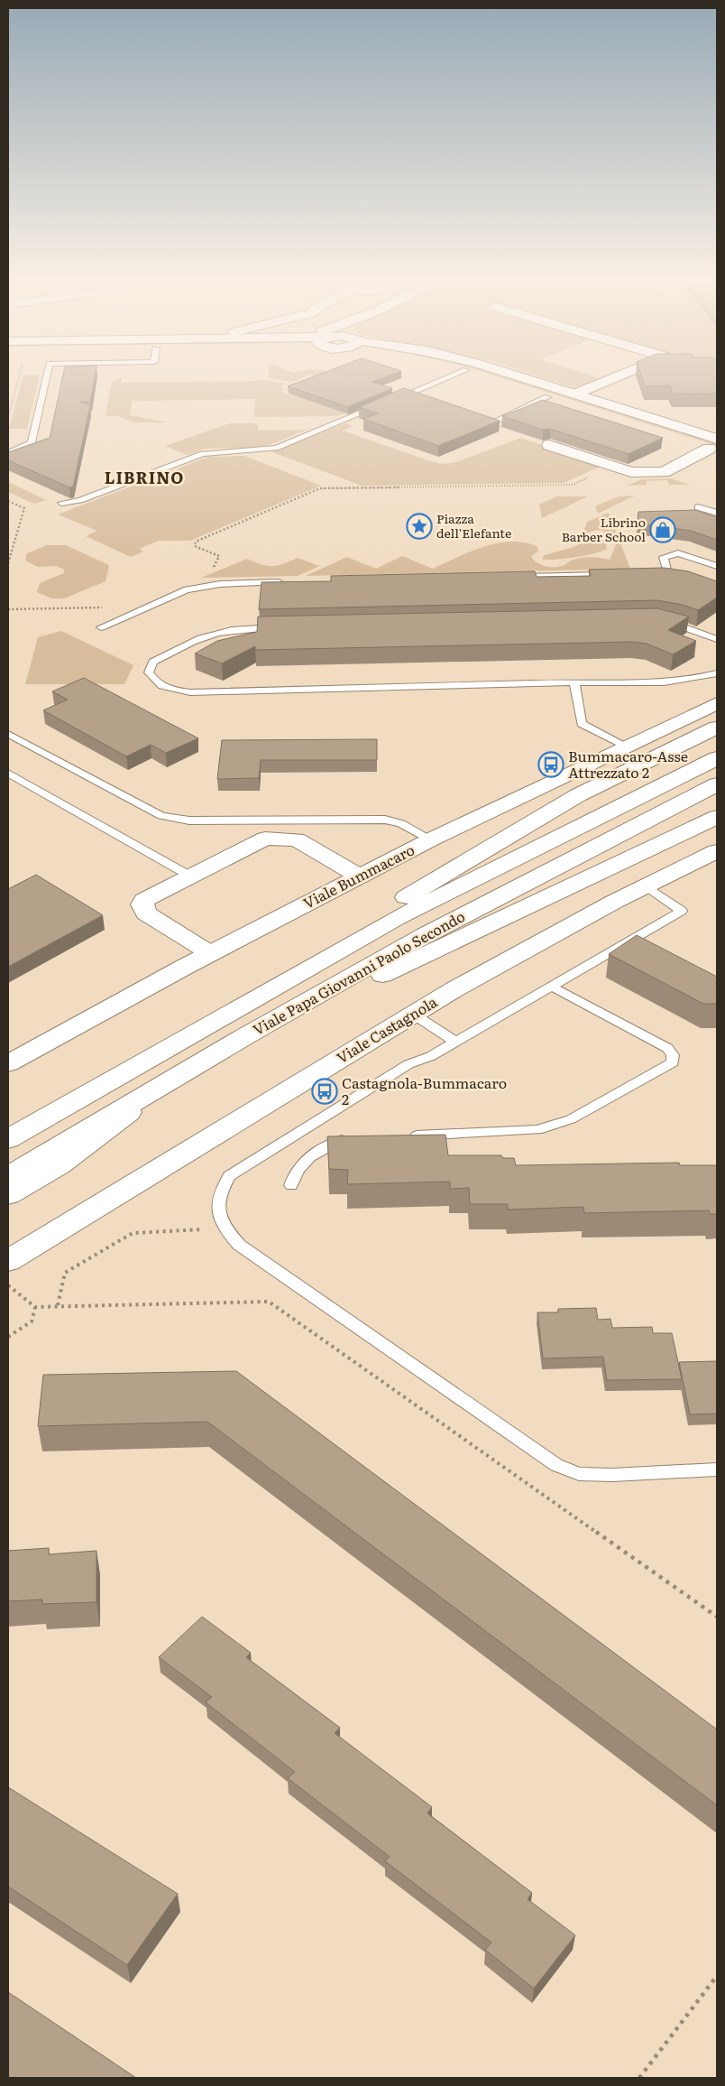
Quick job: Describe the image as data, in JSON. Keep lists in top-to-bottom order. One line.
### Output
{"streets":{"main road":["Viale Bummacaro","Viale Papa Giovanni Paolo Secondo","Viale Castagnola"]},"districts":["LIBRINO"],"places":{"place":["Piazza dell'Elefante"],"shop":["Librino Barber School"],"bus stop":["Bummacaro-Asse Attrezzato 2","Castagnola-Bummacaro 2"]}}
